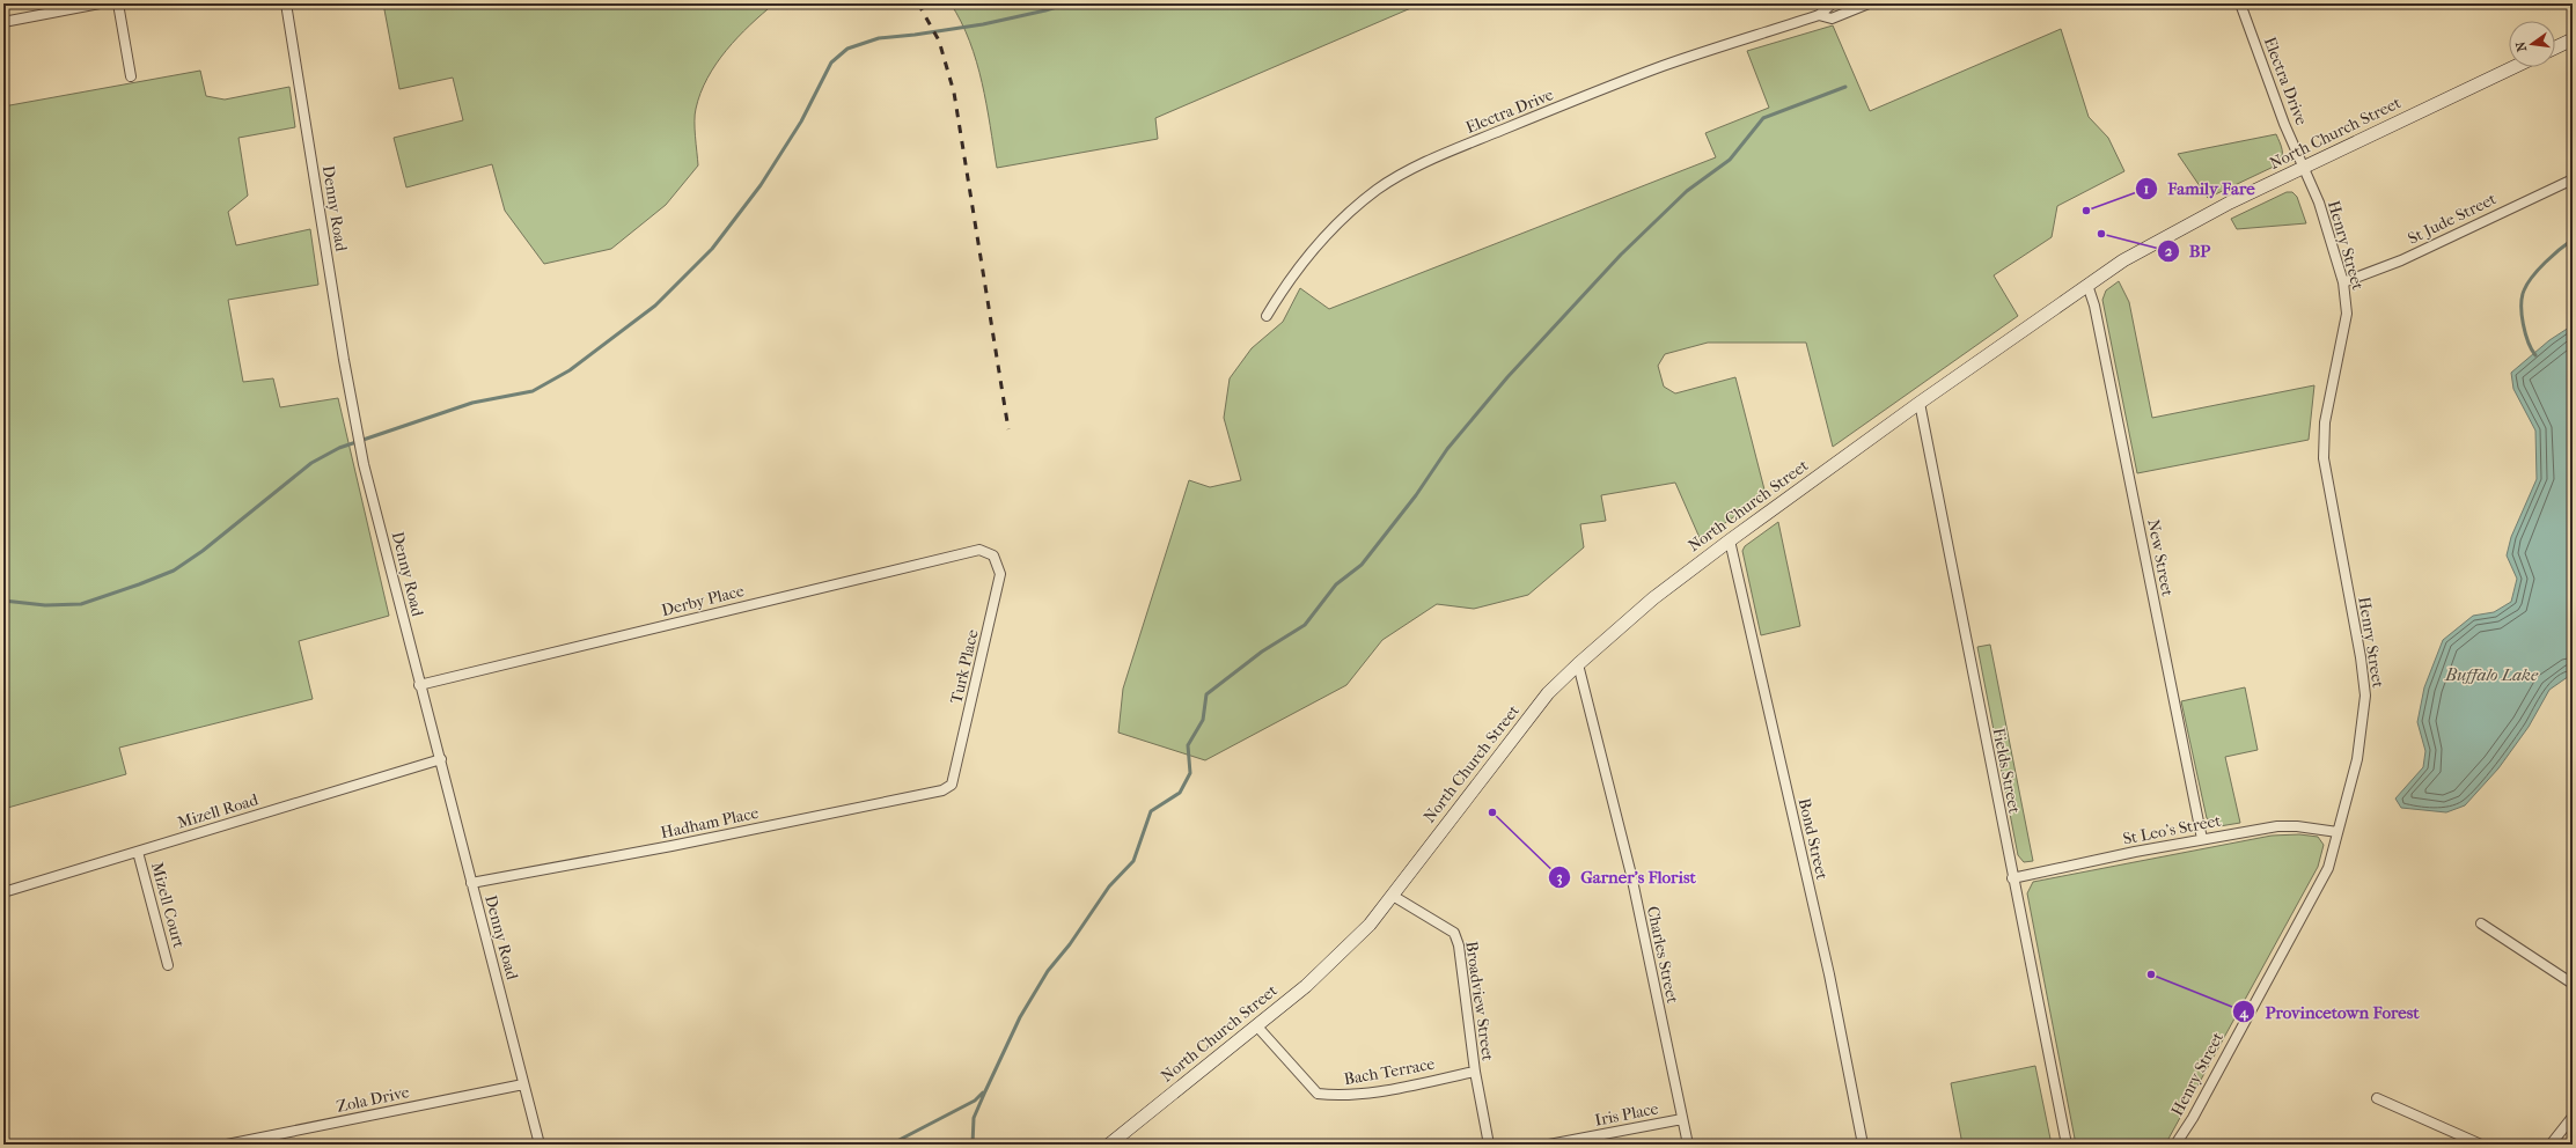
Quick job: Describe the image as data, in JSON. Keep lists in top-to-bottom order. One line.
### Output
{"streets":{"main road":["North Church Street"],"street":["Electra Drive","Denny Road","St Jude Street","Henry Street","New Street","Derby Place","Turk Place","Fields Street","Mizell Road","Hadham Place","St Leo's Street","Bond Street","Mizell Court","Charles Street","Broadview Street","Bach Terrace","Zola Drive","Iris Place"]},"crossings":[["Electra Drive","North Church Street"],["Electra Drive","Henry Street"],["North Church Street","Henry Street"],["North Church Street","New Street"],["North Church Street","Fields Street"],["North Church Street","Bond Street"],["North Church Street","Charles Street"],["North Church Street","Broadview Street"],["North Church Street","Bach Terrace"],["Denny Road","Derby Place"],["Denny Road","Mizell Road"],["Denny Road","Hadham Place"],["Denny Road","Zola Drive"],["St Jude Street","Henry Street"],["Henry Street","St Leo's Street"],["New Street","St Leo's Street"],["Derby Place","Turk Place"],["Turk Place","Hadham Place"],["Fields Street","St Leo's Street"],["Mizell Road","Mizell Court"],["Charles Street","Iris Place"],["Broadview Street","Bach Terrace"]],"water":["Buffalo Lake"],"places":["Family Fare","BP","Garner's Florist","Provincetown Forest"],"north":"left"}
